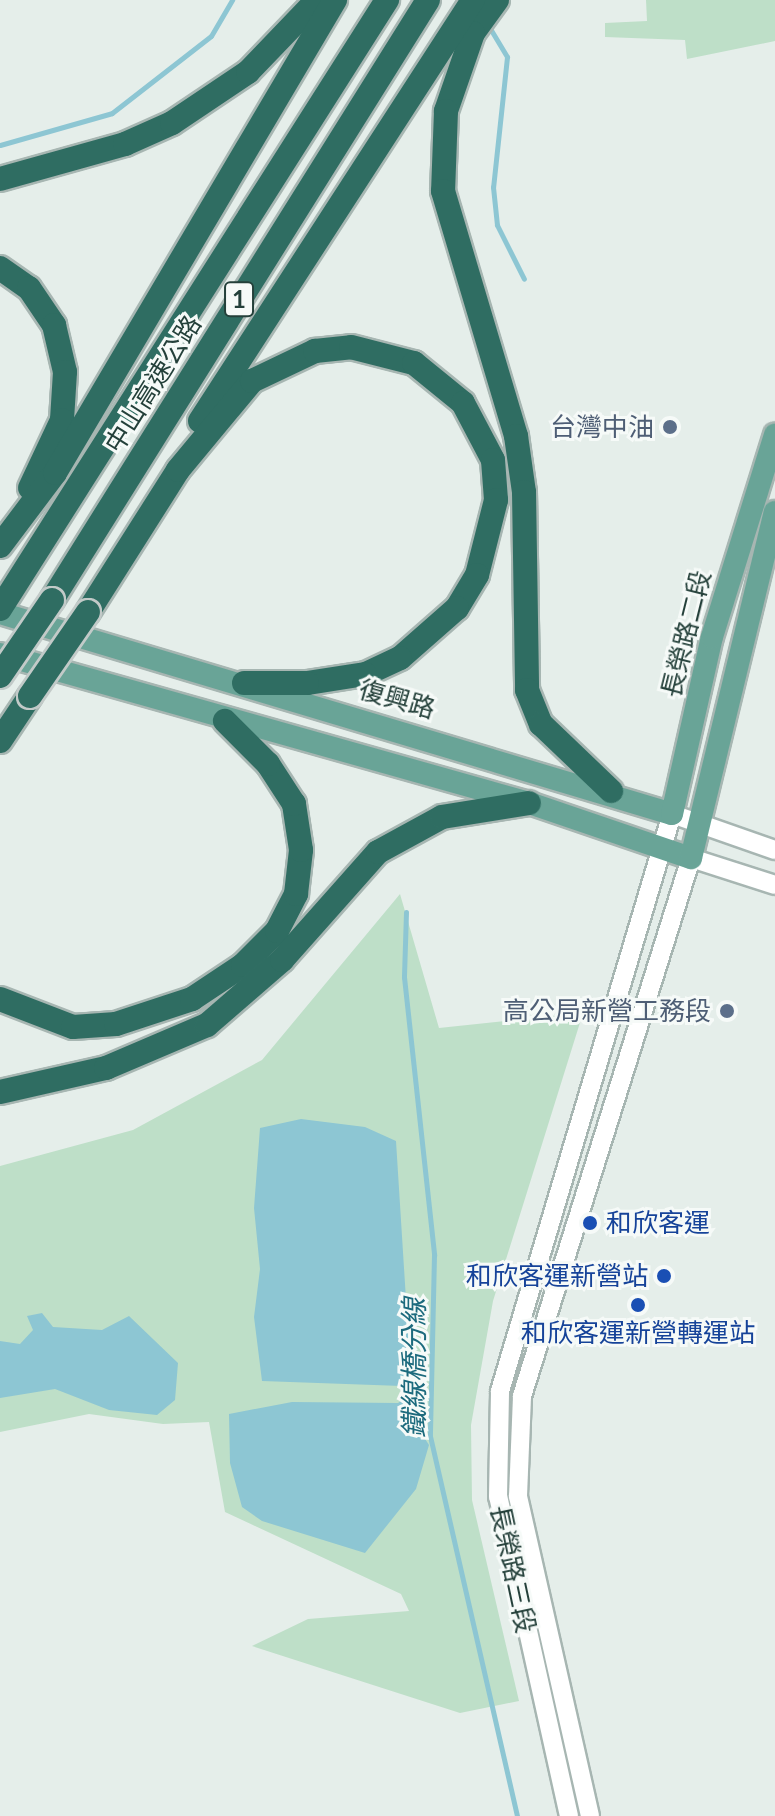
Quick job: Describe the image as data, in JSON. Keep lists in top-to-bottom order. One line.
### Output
{"streets":{"highway":["1","中山高速公路"],"main road":["長榮路二段","復興路"],"street":["長榮路三段"]},"crossings":[["中山高速公路","復興路"],["長榮路二段","復興路"],["長榮路二段","長榮路三段"]],"water":["鐵線橋分線"],"places":["台灣中油","高公局新營工務段","和欣客運","和欣客運新營站","和欣客運新營轉運站"]}
